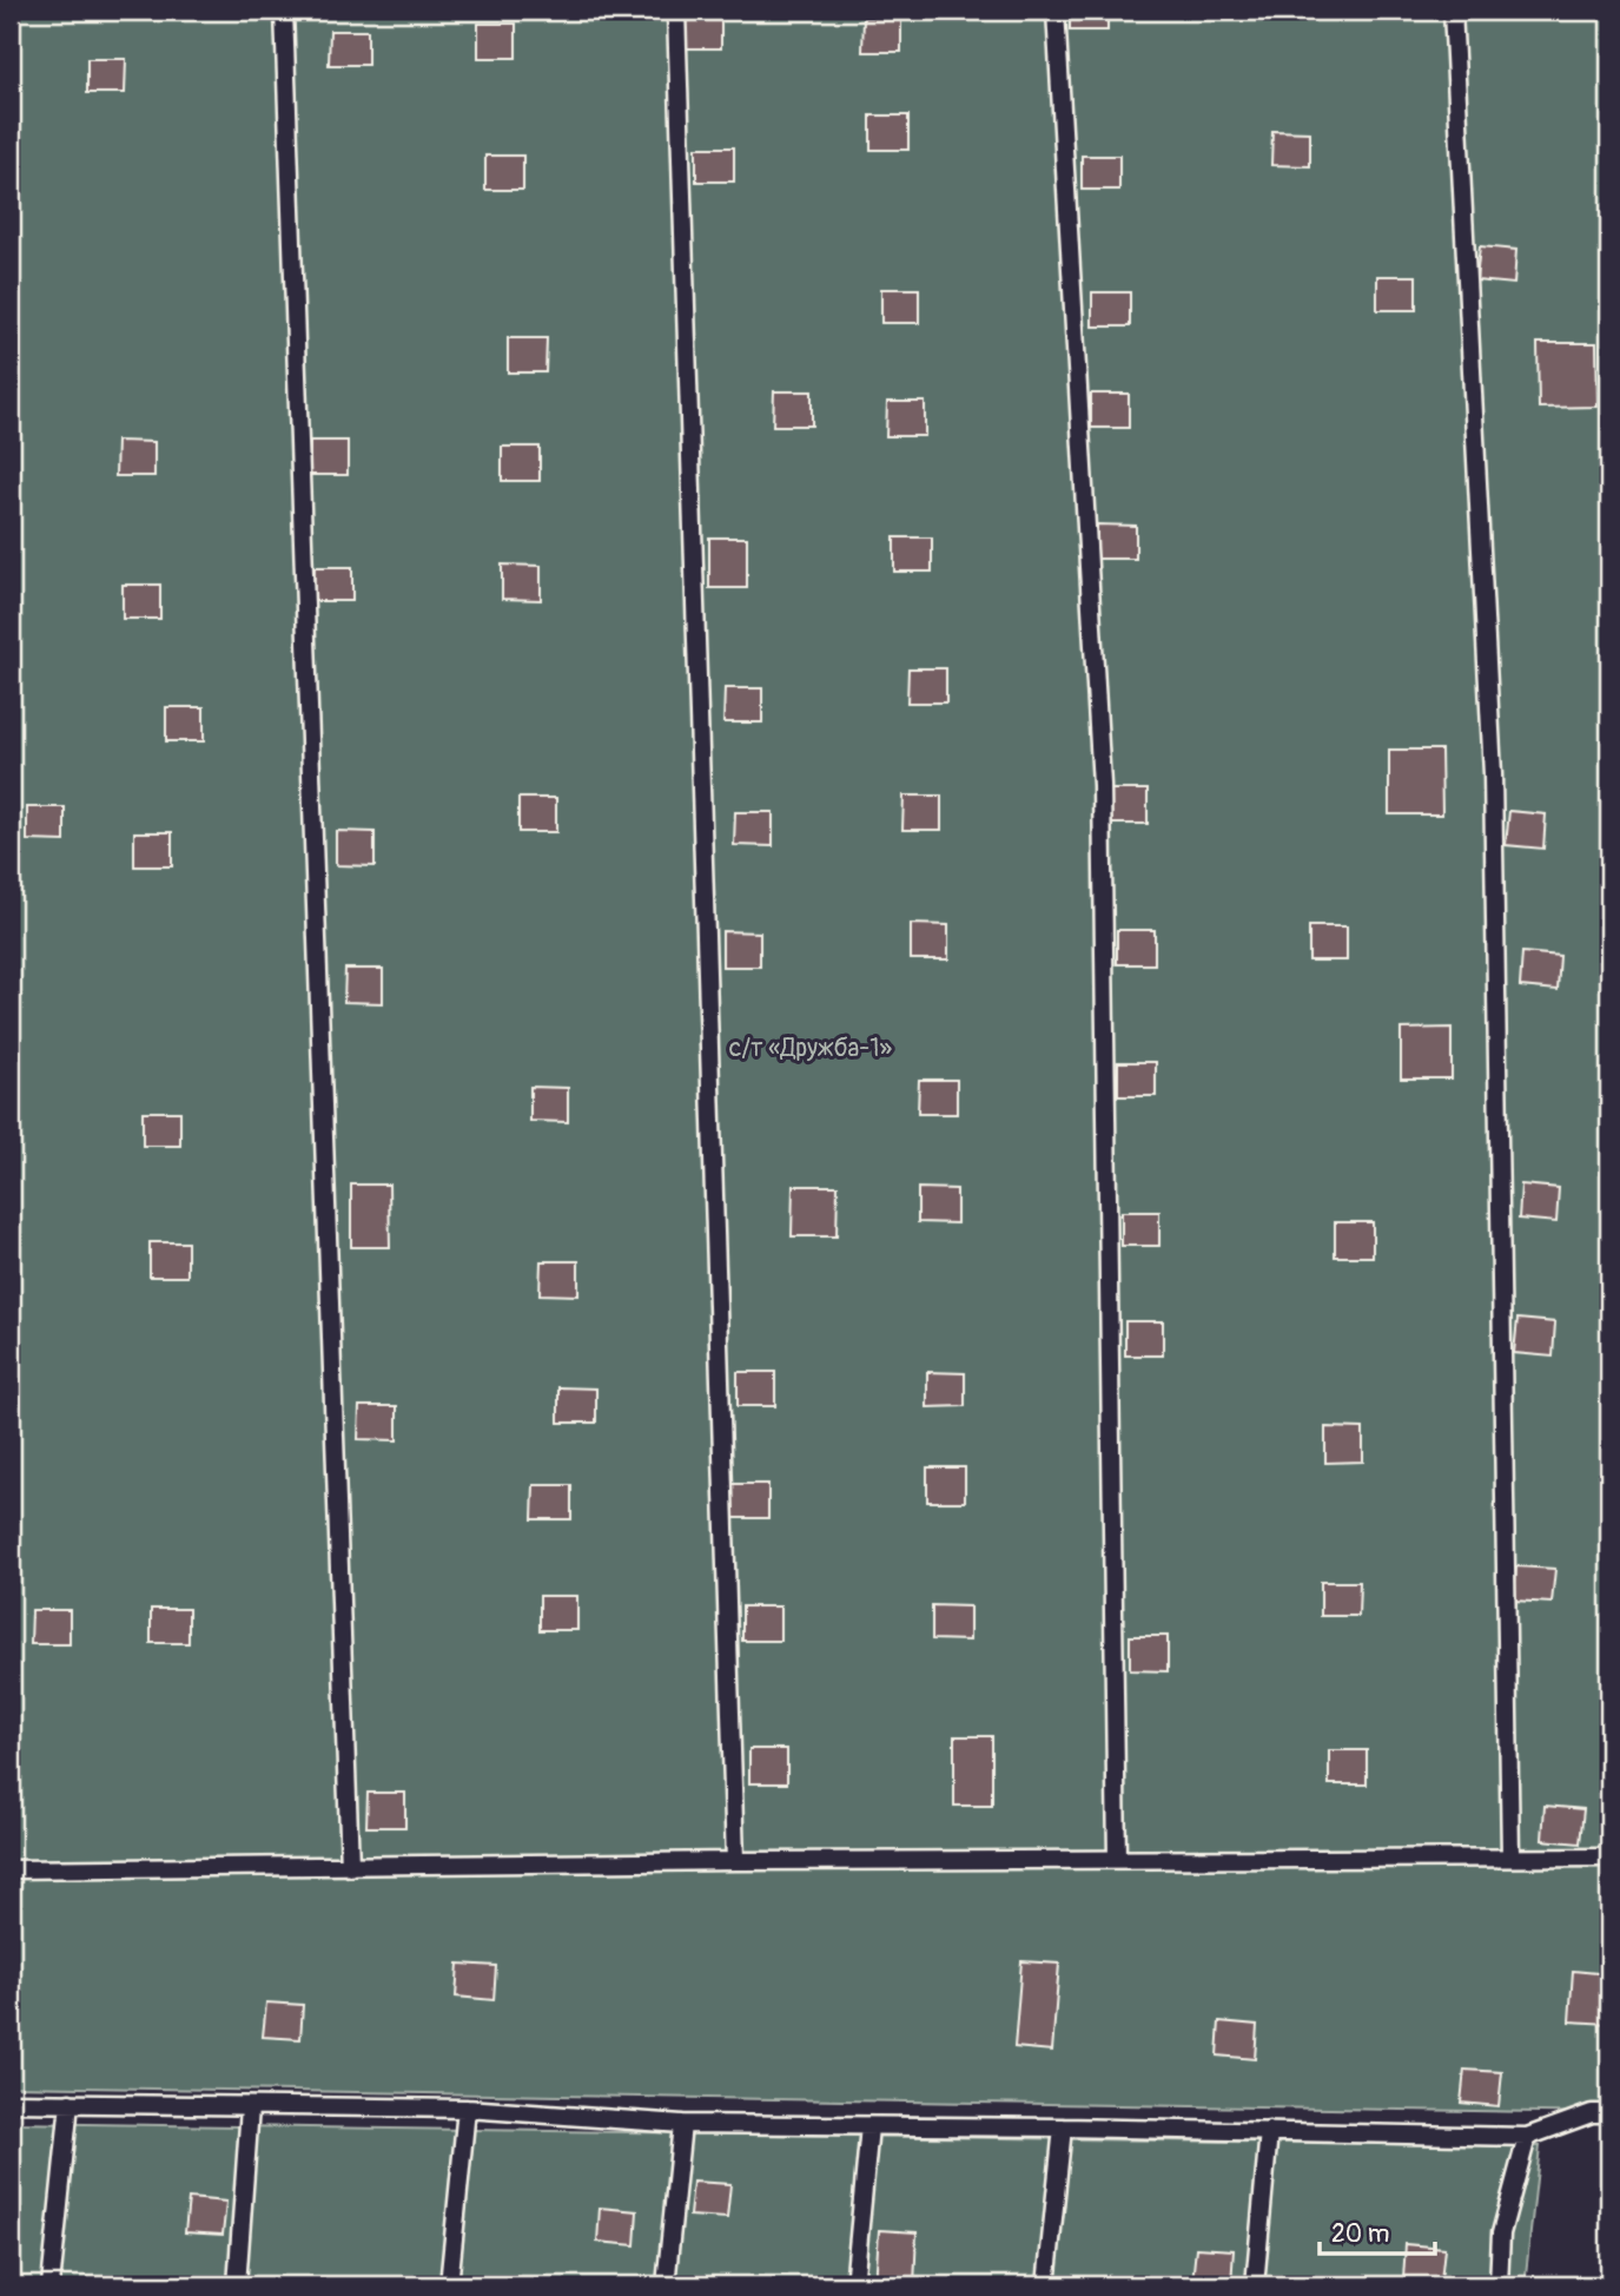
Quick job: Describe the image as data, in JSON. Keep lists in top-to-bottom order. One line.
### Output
{"parks":["с/т «Дружба-1»"],"scale_bar":"20 m"}
